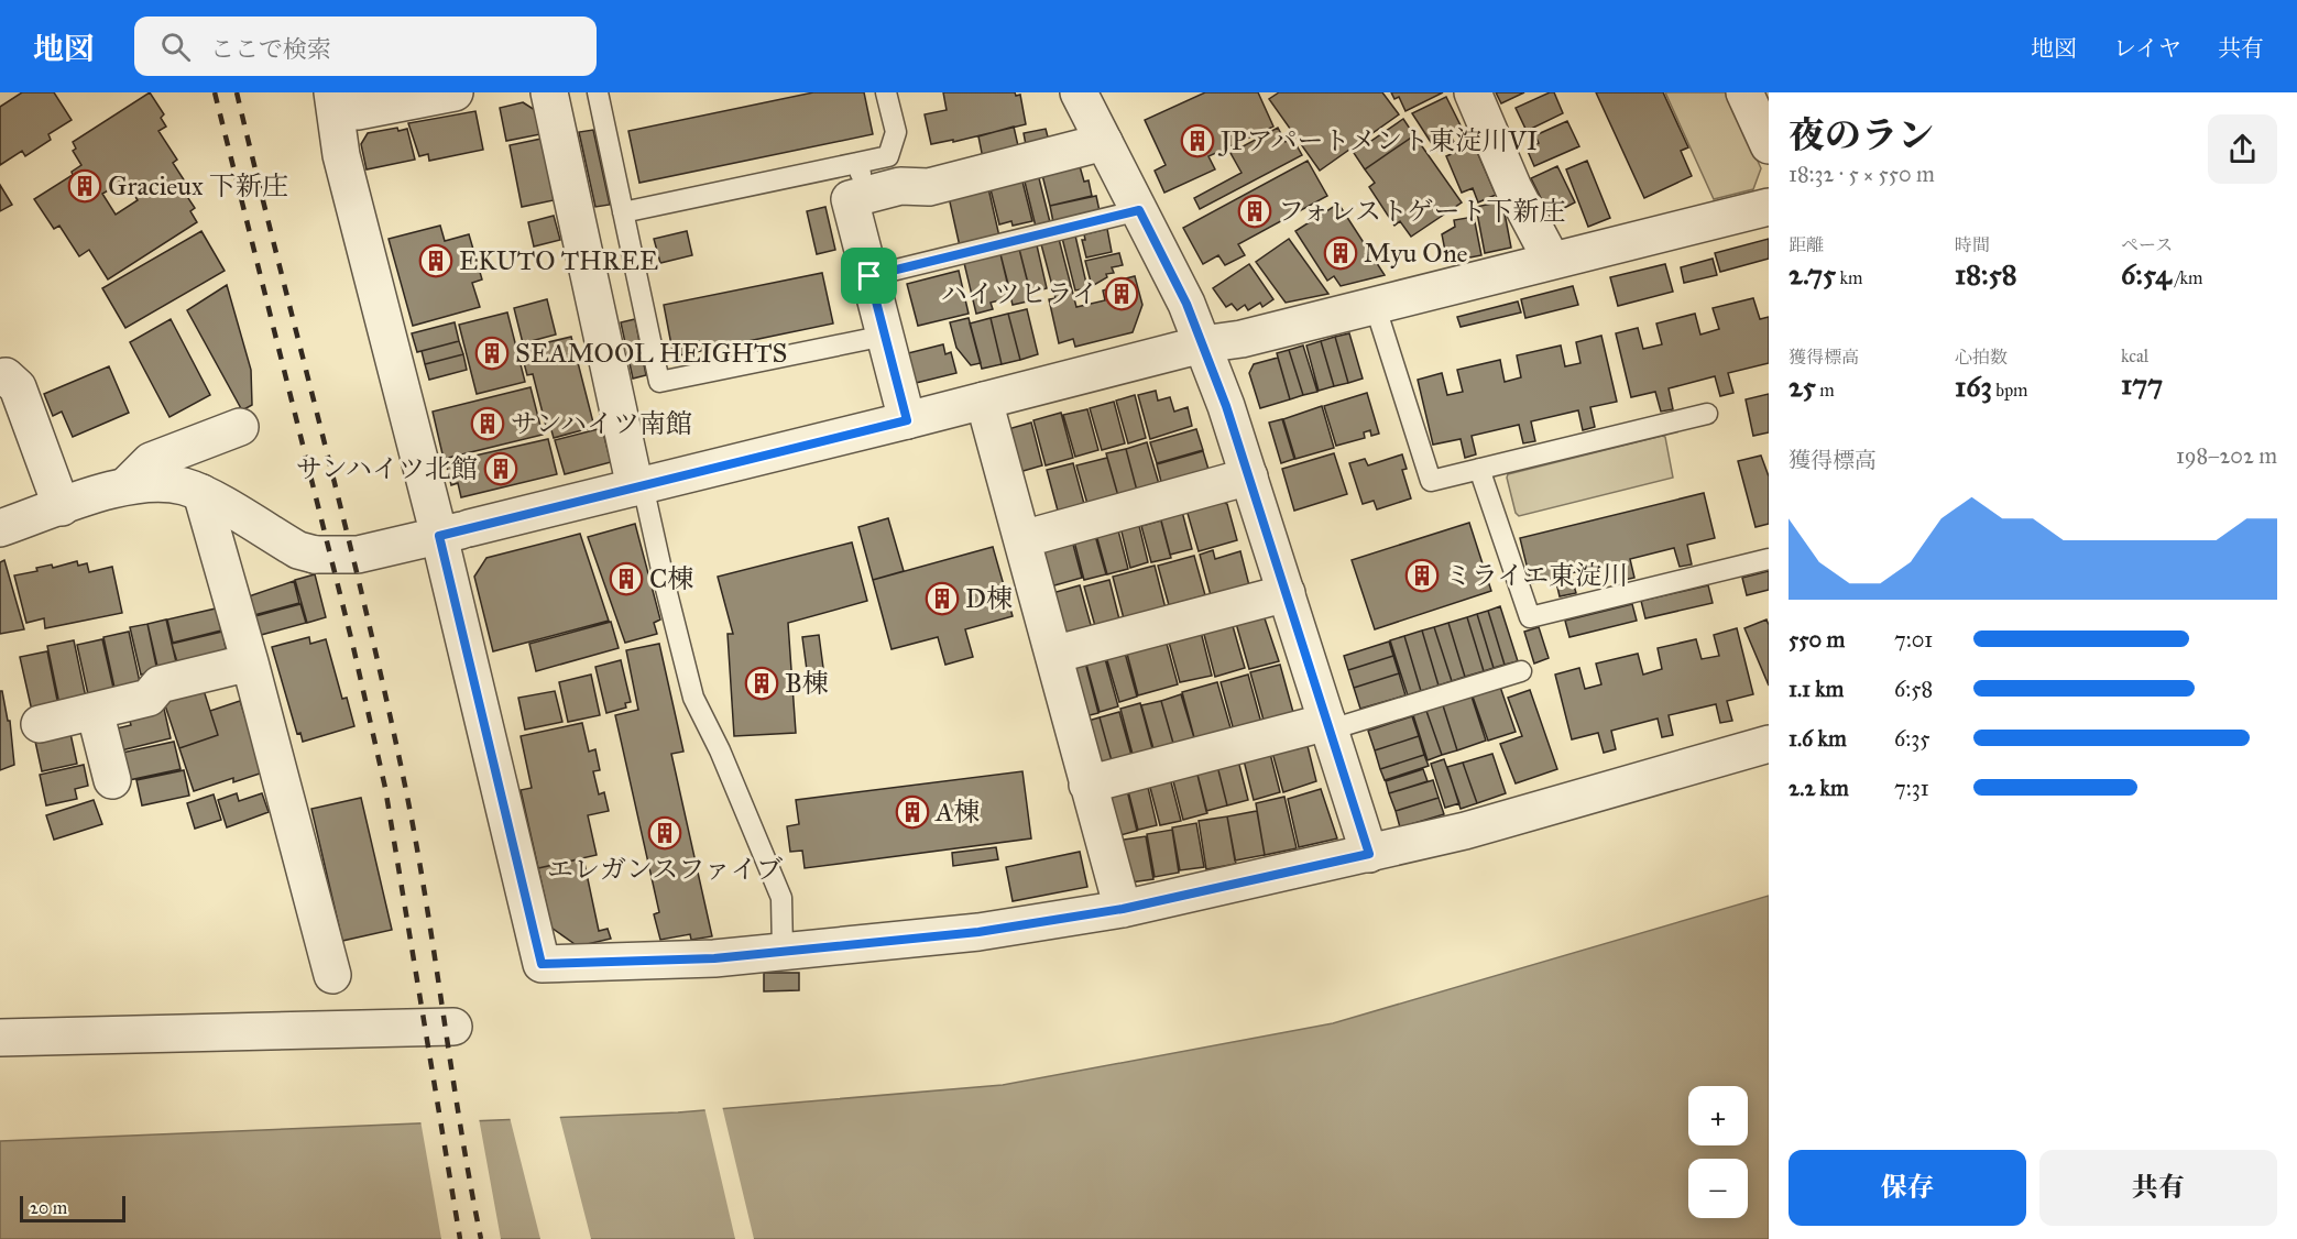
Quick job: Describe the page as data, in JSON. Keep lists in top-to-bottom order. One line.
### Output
{"places":{"building":["JPアパートメント東淀川VI","Gracieux 下新庄","フォレストゲート下新庄","Myu One","EKUTO THREE","ハイツヒライ","SEAMOOL HEIGHTS","サンハイツ南館","サンハイツ北館","ミライエ東淀川","C棟","D棟","B棟","A棟","エレガンスファイブ"]},"scale_bar":"20 m","page":{"header":"地図","search":"ここで検索","nav":["地図","レイヤ","共有"],"heading":["夜のラン","18:32 · 5 × 550 m"],"stats":[["距離","2.75 km"],["時間","18:58"],["ペース","6:54 /km"],["獲得標高","25 m"],["心拍数","163 bpm"],["kcal","177"]],"chart":["獲得標高","198–202 m"],"list":[{"name":"550 m","note":"7:01"},{"name":"1.1 km","note":"6:58"},{"name":"1.6 km","note":"6:35"},{"name":"2.2 km","note":"7:31"}],"map_buttons":["+","−"],"buttons":["保存","共有"],"scale":"20 m"}}
